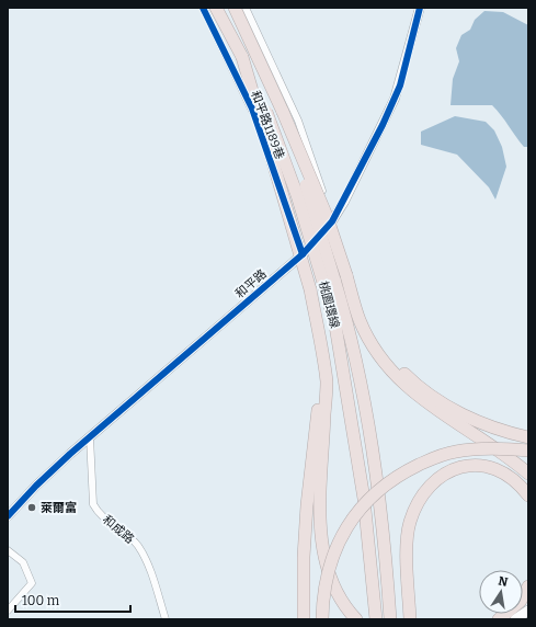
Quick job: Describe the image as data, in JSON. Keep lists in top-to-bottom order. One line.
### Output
{"streets":{"highway":["桃園環線"],"street":["和平路1189巷","和平路","和成路"]},"crossings":[["和平路1189巷","和平路"],["和平路","和成路"]],"places":["萊爾富"],"scale_bar":"100 m","north":"top"}
